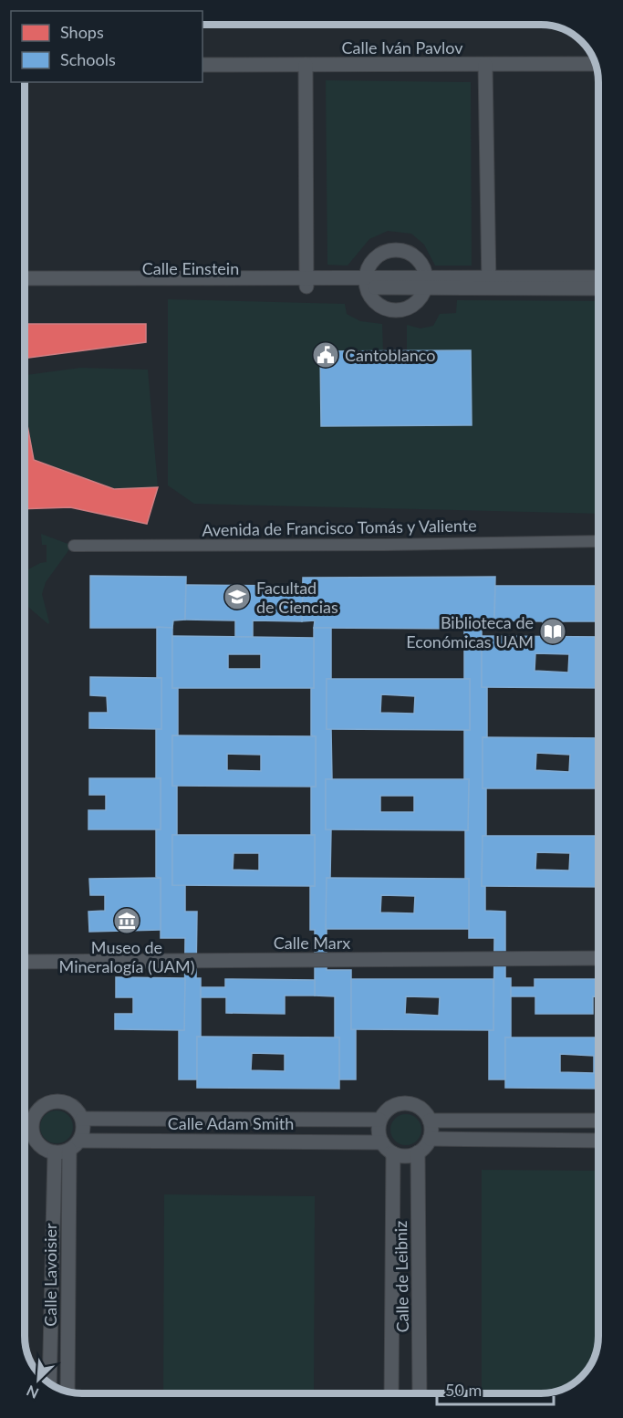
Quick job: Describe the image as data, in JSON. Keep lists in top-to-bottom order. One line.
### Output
{"streets":{"street":["Calle Iván Pavlov","Calle Einstein","Avenida de Francisco Tomás y Valiente","Calle Marx","Calle Adam Smith","Calle Lavoisier","Calle de Leibniz"]},"crossings":[["Calle Adam Smith","Calle Lavoisier"],["Calle Adam Smith","Calle de Leibniz"]],"places":{"public building":["Cantoblanco"],"school or university":["Facultad de Ciencias"],"library":["Biblioteca de Económicas UAM"],"museum":["Museo de Mineralogía (UAM)"]},"legend":["Shops","Schools"],"scale_bar":"50 m","north":"bottom left"}
